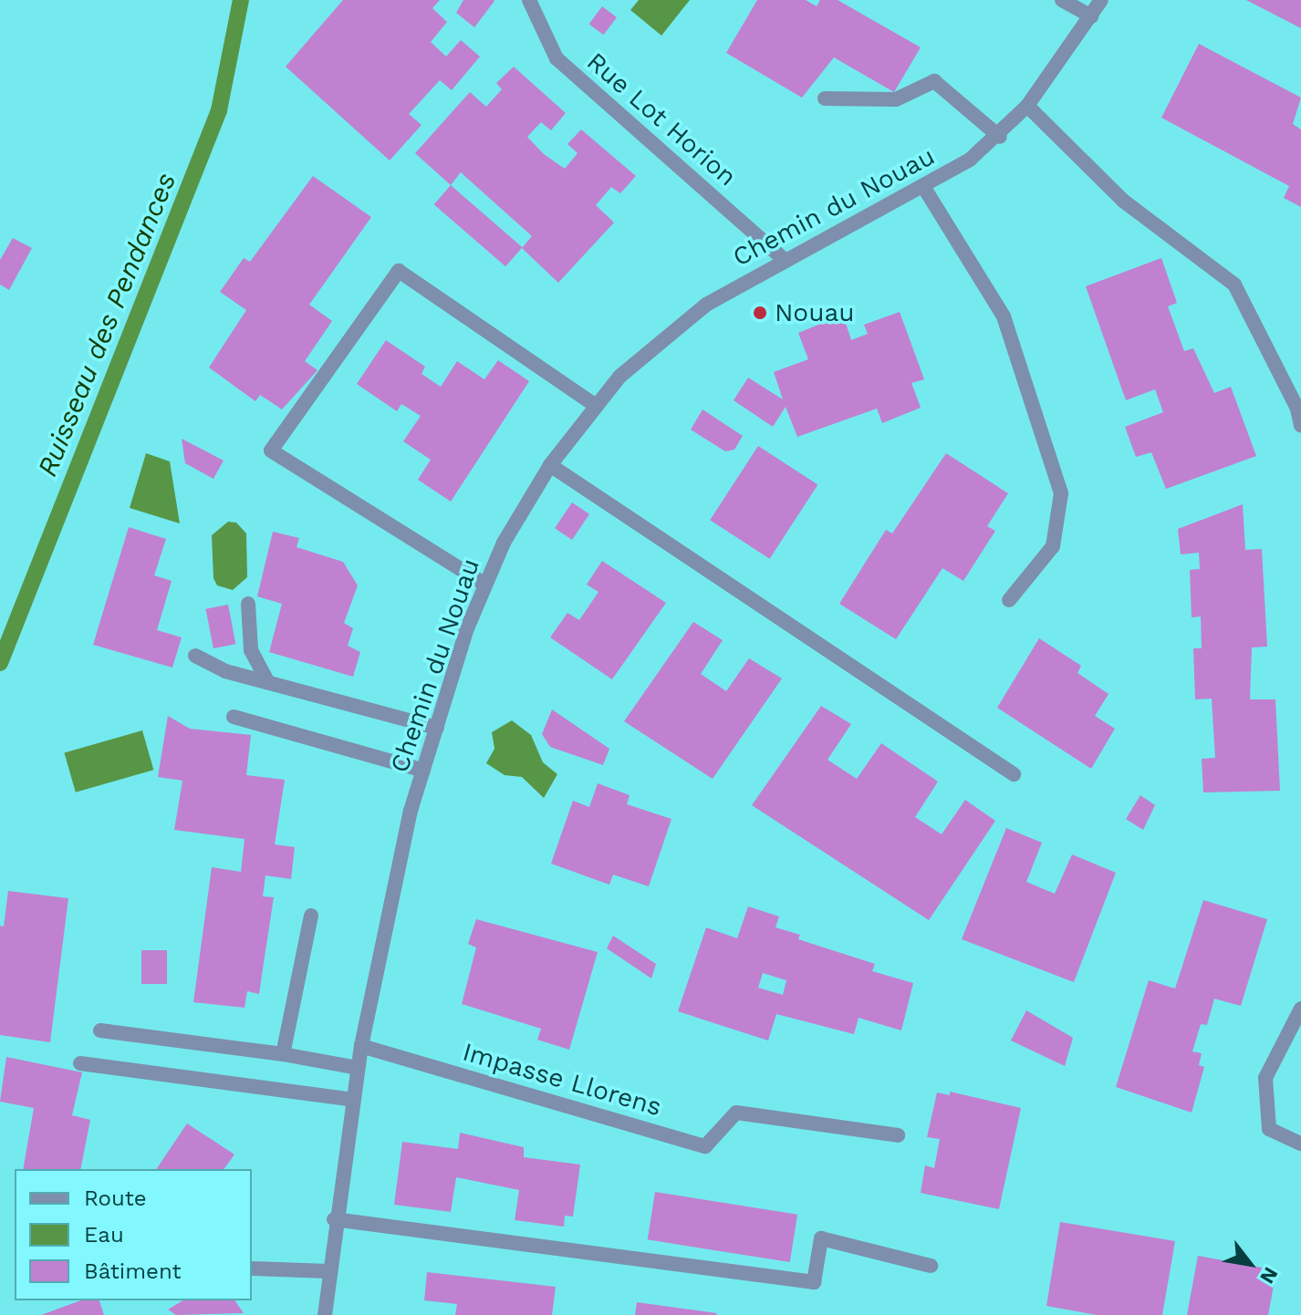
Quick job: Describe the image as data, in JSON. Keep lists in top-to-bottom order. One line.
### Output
{"streets":{"street":["Rue Lot Horion","Chemin du Nouau","Impasse Llorens"]},"crossings":[["Rue Lot Horion","Chemin du Nouau"],["Chemin du Nouau","Impasse Llorens"]],"water":["Ruisseau des Pendances"],"places":["Nouau"],"legend":["Route","Eau","Bâtiment"],"north":"bottom right"}
